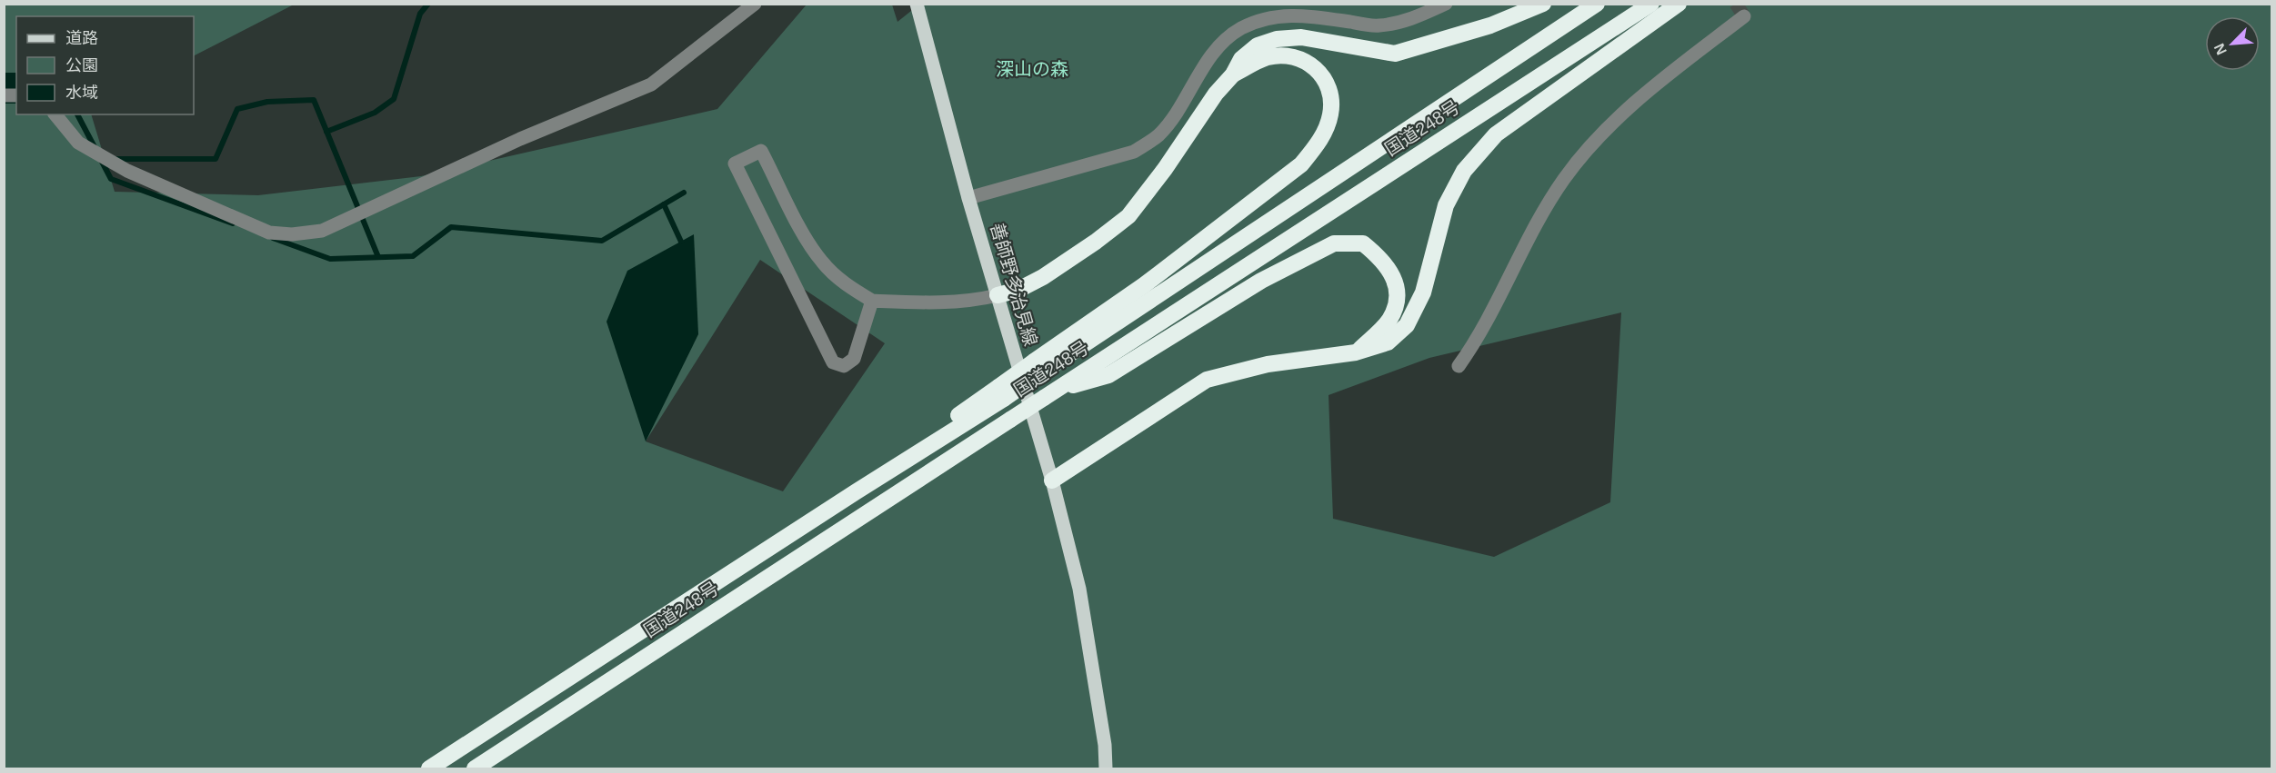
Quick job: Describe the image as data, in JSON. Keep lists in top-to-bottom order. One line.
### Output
{"streets":{"highway":["国道248号"],"main road":["善師野多治見線"]},"parks":["深山の森"],"legend":["道路","公園","水域"],"north":"bottom left"}
